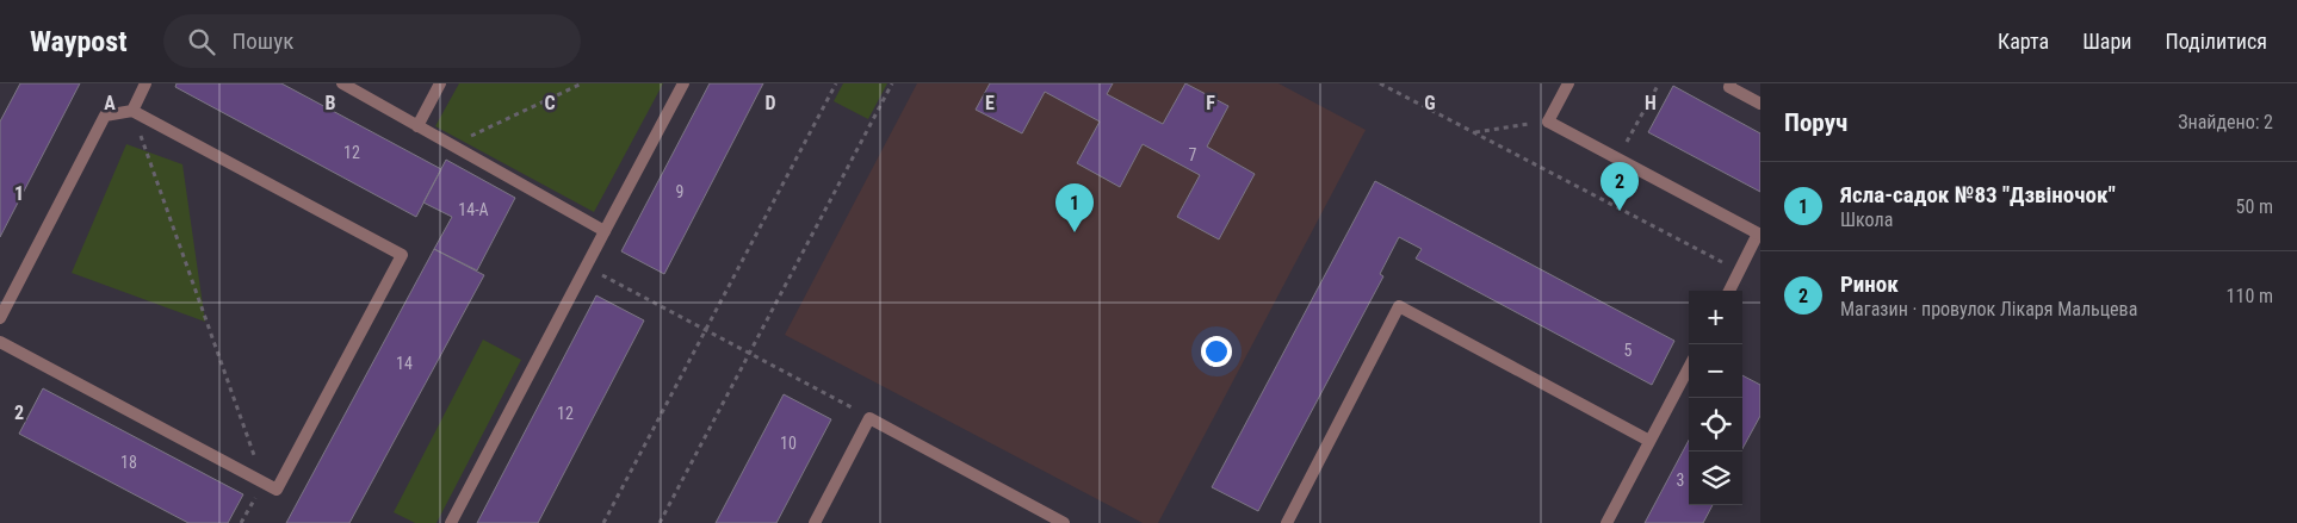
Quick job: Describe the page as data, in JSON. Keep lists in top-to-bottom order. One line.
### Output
{"house_numbers":["12","7","9","14-А","5","14","12","10","18","3"],"page":{"header":"Waypost","search":"Пошук","nav":["Карта","Шари","Поділитися"],"heading":["Поруч","Знайдено: 2"],"list":[{"mark":"1","name":"Ясла-садок №83 \"Дзвіночок\"","note":"Школа","value":"50 m"},{"mark":"2","name":"Ринок","note":"Магазин · провулок Лікаря Мальцева","value":"110 m"}],"pins":["2","1"],"map_buttons":["+","−"]},"grid":{"columns":["A","B","C","D","E","F","G","H"],"rows":["1","2"]}}
